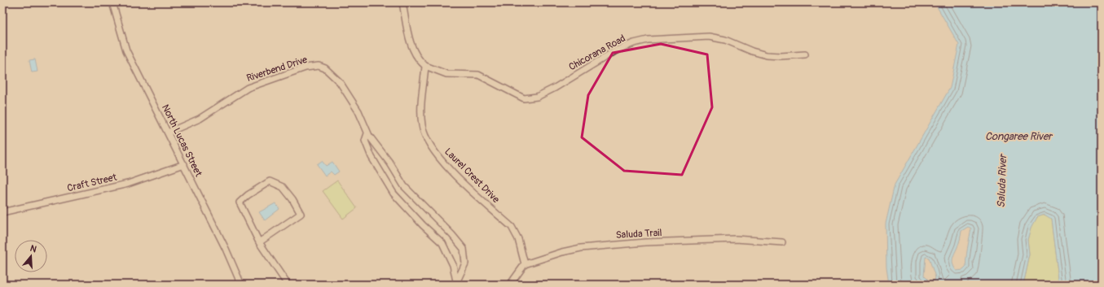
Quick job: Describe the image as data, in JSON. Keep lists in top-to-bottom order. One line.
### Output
{"streets":{"street":["Chicorana Road","Riverbend Drive","North Lucas Street","Laurel Crest Drive","Craft Street","Saluda Trail"]},"crossings":[["Chicorana Road","Laurel Crest Drive"],["Riverbend Drive","North Lucas Street"],["North Lucas Street","Craft Street"],["Laurel Crest Drive","Saluda Trail"]],"water":["Congaree River","Saluda River"],"north":"top"}
